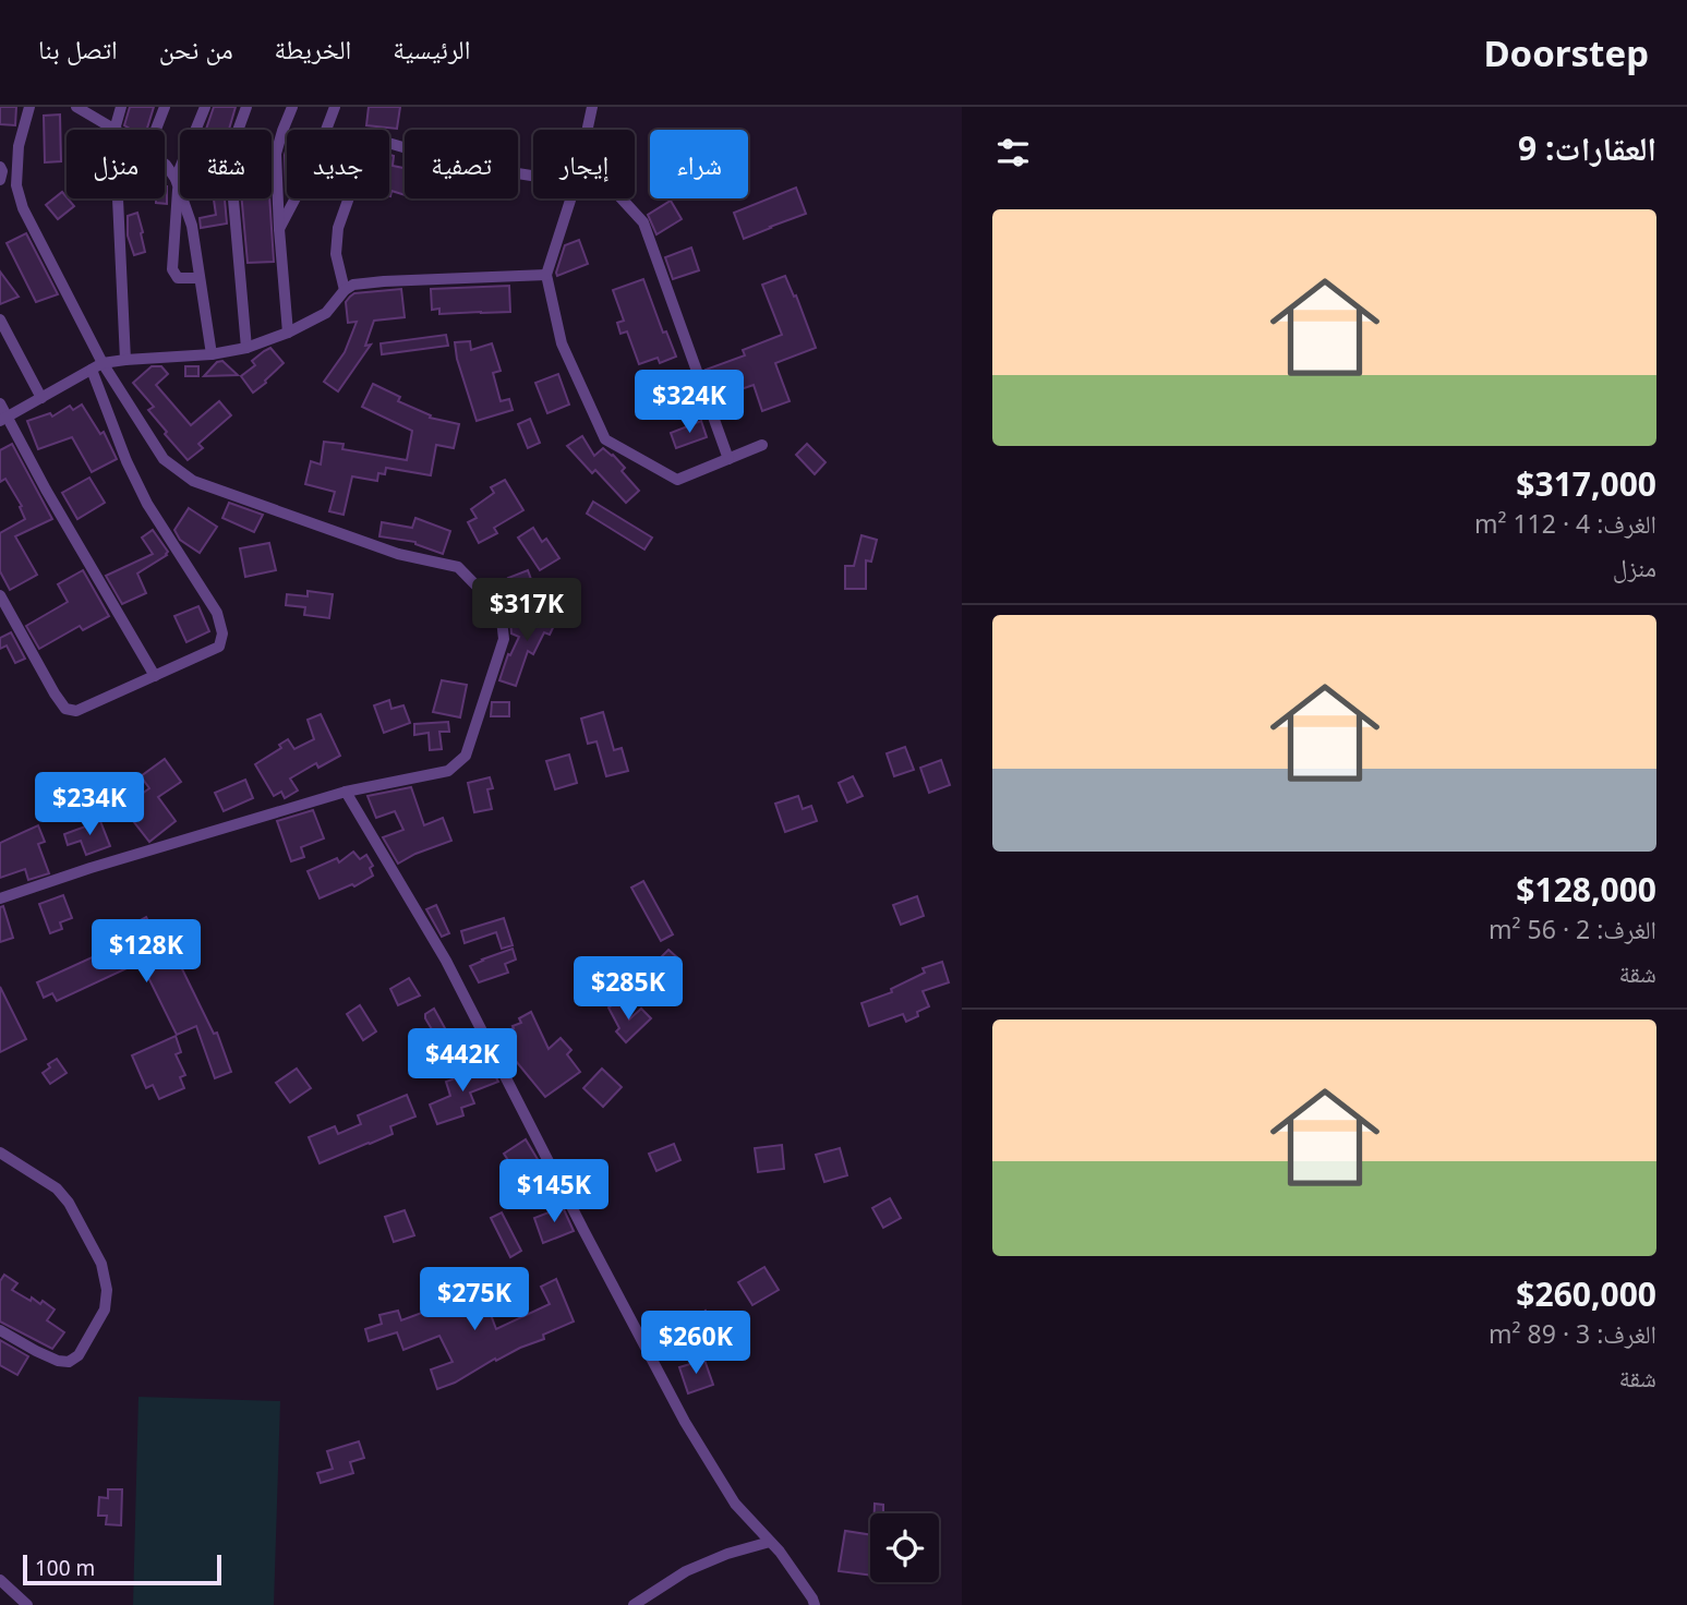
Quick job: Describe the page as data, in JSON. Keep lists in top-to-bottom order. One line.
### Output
{"scale_bar":"100 m","page":{"header":"Doorstep","nav":["الرئيسية","الخريطة","من نحن","اتصل بنا"],"heading":"العقارات: 9","chip":["شراء","إيجار","تصفية","جديد","شقة","منزل"],"list":[{"name":"$317,000","note":"الغرف: 4 · 112 m² · منزل"},{"name":"$128,000","note":"الغرف: 2 · 56 m² · شقة"},{"name":"$260,000","note":"الغرف: 3 · 89 m² · شقة"}],"price":["$324K","$317K","$234K","$128K","$285K","$442K","$145K","$275K","$260K"],"scale":"100 m"}}
